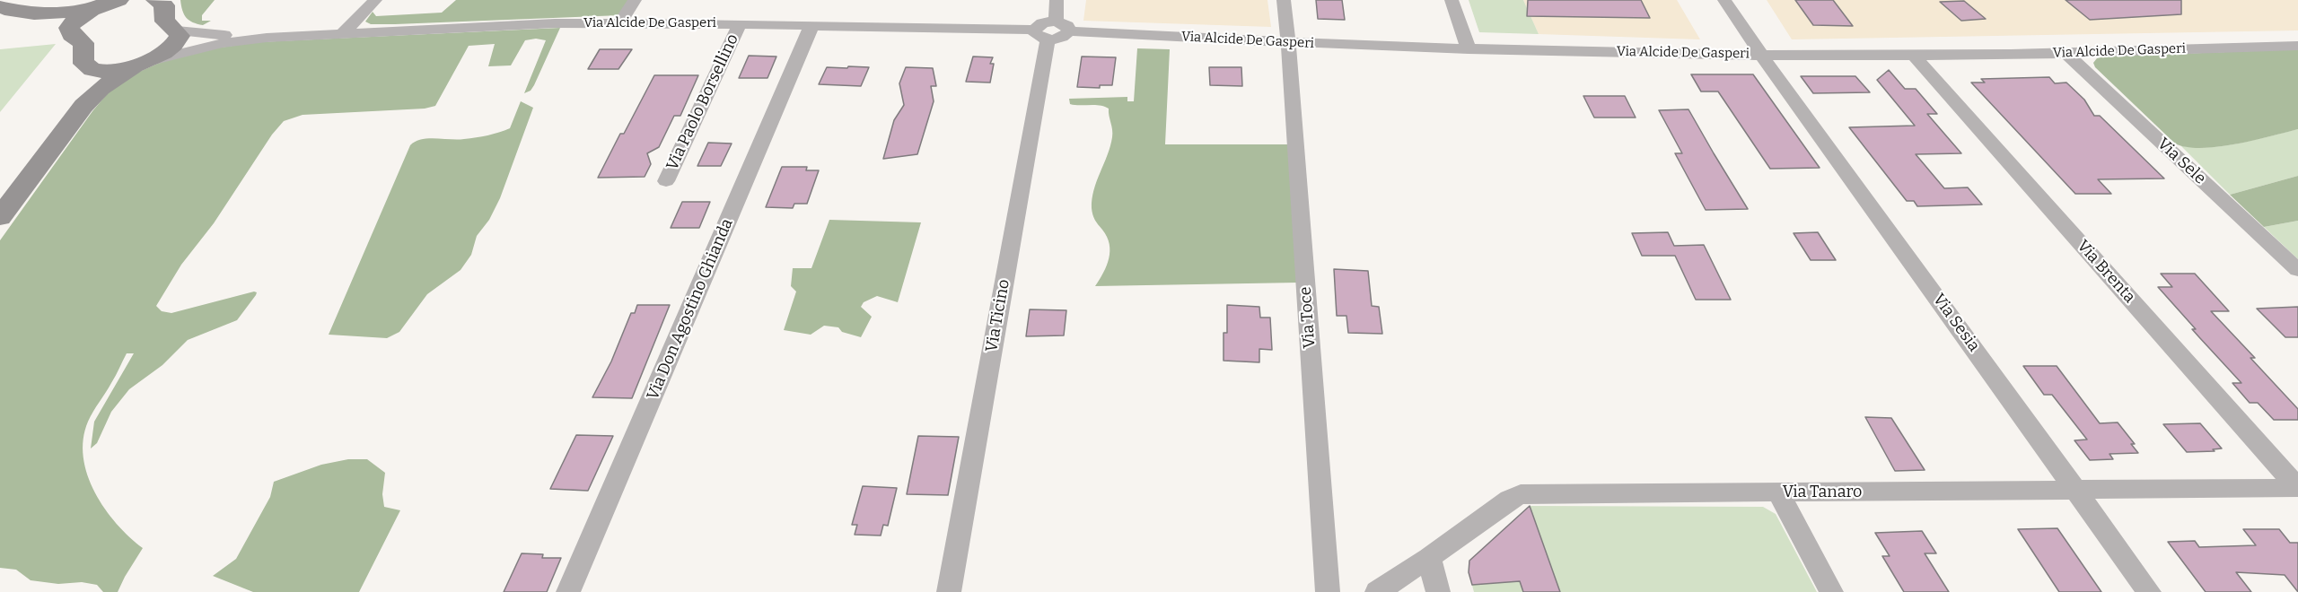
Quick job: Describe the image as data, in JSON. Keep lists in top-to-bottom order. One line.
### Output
{"streets":{"street":["Via Alcide De Gasperi","Via Paolo Borsellino","Via Sele","Via Brenta","Via Don Agostino Ghianda","Via Ticino","Via Toce","Via Sesia","Via Tanaro"]},"crossings":[["Via Alcide De Gasperi","Via Paolo Borsellino"],["Via Alcide De Gasperi","Via Sele"],["Via Alcide De Gasperi","Via Brenta"],["Via Alcide De Gasperi","Via Don Agostino Ghianda"],["Via Alcide De Gasperi","Via Ticino"],["Via Alcide De Gasperi","Via Toce"],["Via Alcide De Gasperi","Via Sesia"],["Via Brenta","Via Tanaro"],["Via Sesia","Via Tanaro"]]}
